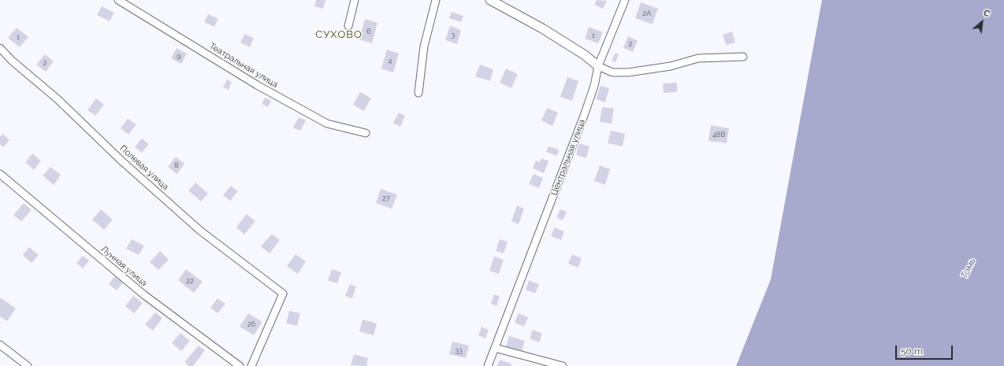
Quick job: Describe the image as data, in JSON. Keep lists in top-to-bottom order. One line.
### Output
{"streets":{"street":["Театральная улица","Центральная улица","Полевая улица","Лунная улица"]},"districts":["СУХОВО"],"water":["Томь"],"house_numbers":["2А","6","3","1","1","2","9","4","2","48В","8","27","22","26","33"],"scale_bar":"50 m","north":"top right"}
